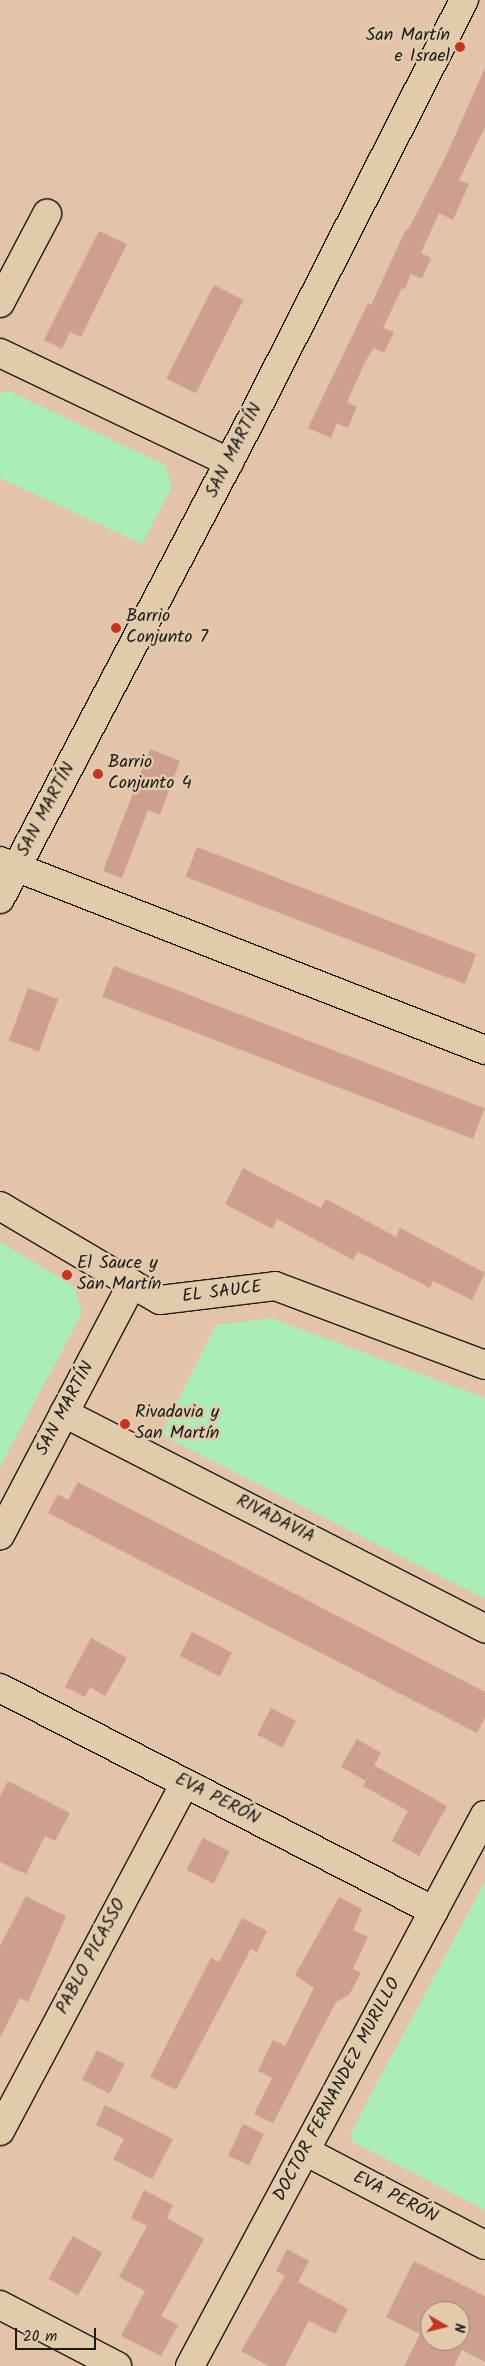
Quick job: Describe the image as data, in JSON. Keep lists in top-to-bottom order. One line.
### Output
{"streets":{"street":["SAN MARTÍN","EL SAUCE","RIVADAVIA","EVA PERÓN","PABLO PICASSO","DOCTOR FERNANDEZ MURILLO"]},"crossings":[["SAN MARTÍN","EL SAUCE"],["SAN MARTÍN","RIVADAVIA"],["EVA PERÓN","PABLO PICASSO"],["EVA PERÓN","DOCTOR FERNANDEZ MURILLO"]],"places":["San Martín e Israel","Barrio Conjunto 7","Barrio Conjunto 4","El Sauce y San Martín","Rivadavia y San Martín"],"scale_bar":"20 m","north":"right"}
